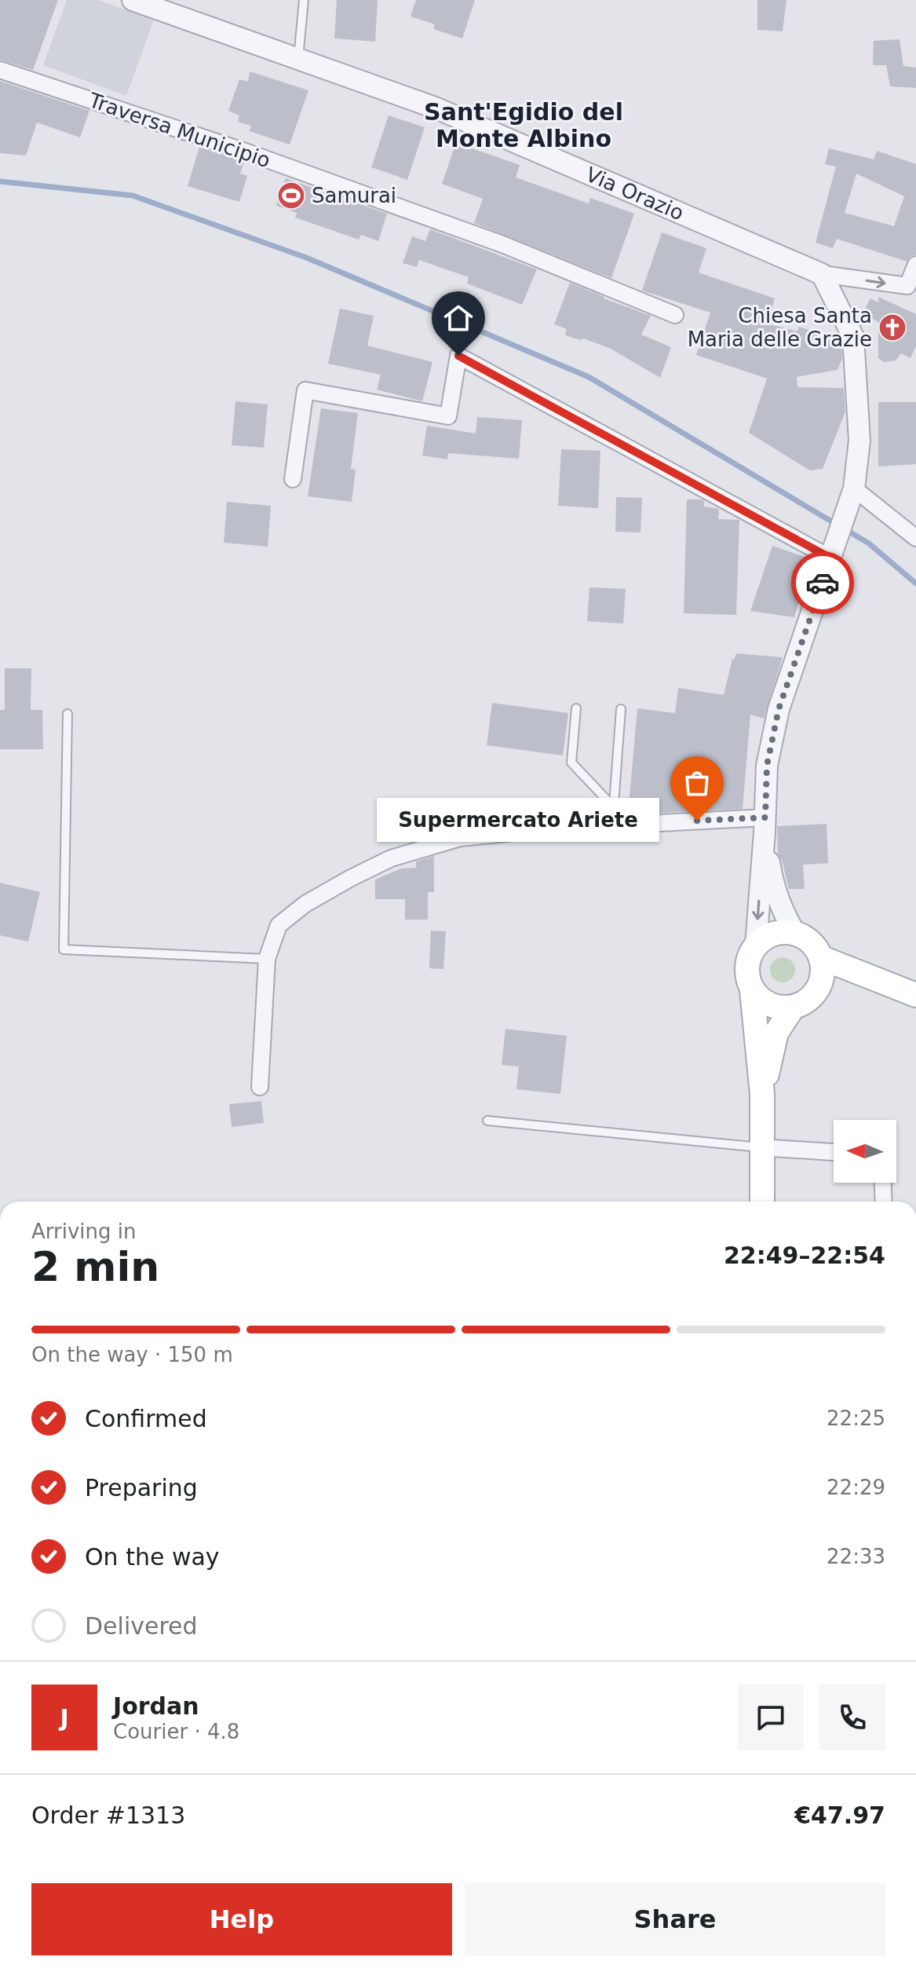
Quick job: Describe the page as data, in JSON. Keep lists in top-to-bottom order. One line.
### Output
{"streets":{"street":["Traversa Municipio","Via Orazio"]},"districts":["Sant'Egidio del Monte Albino"],"places":{"sports":["Samurai"],"church":["Chiesa Santa Maria delle Grazie"],"other":["Supermercato Ariete"]},"north":"left","page":{"bubble":"Supermercato Ariete","heading":["2 min","Arriving in","22:49–22:54"],"panel":["Jordan","Courier · 4.8","Order #1313","€47.97"],"bar":"On the way · 150 m","list":[["Confirmed","22:25"],["Preparing","22:29"],["On the way","22:33"],"Delivered"],"round":"J","buttons":["Help","Share"]}}
